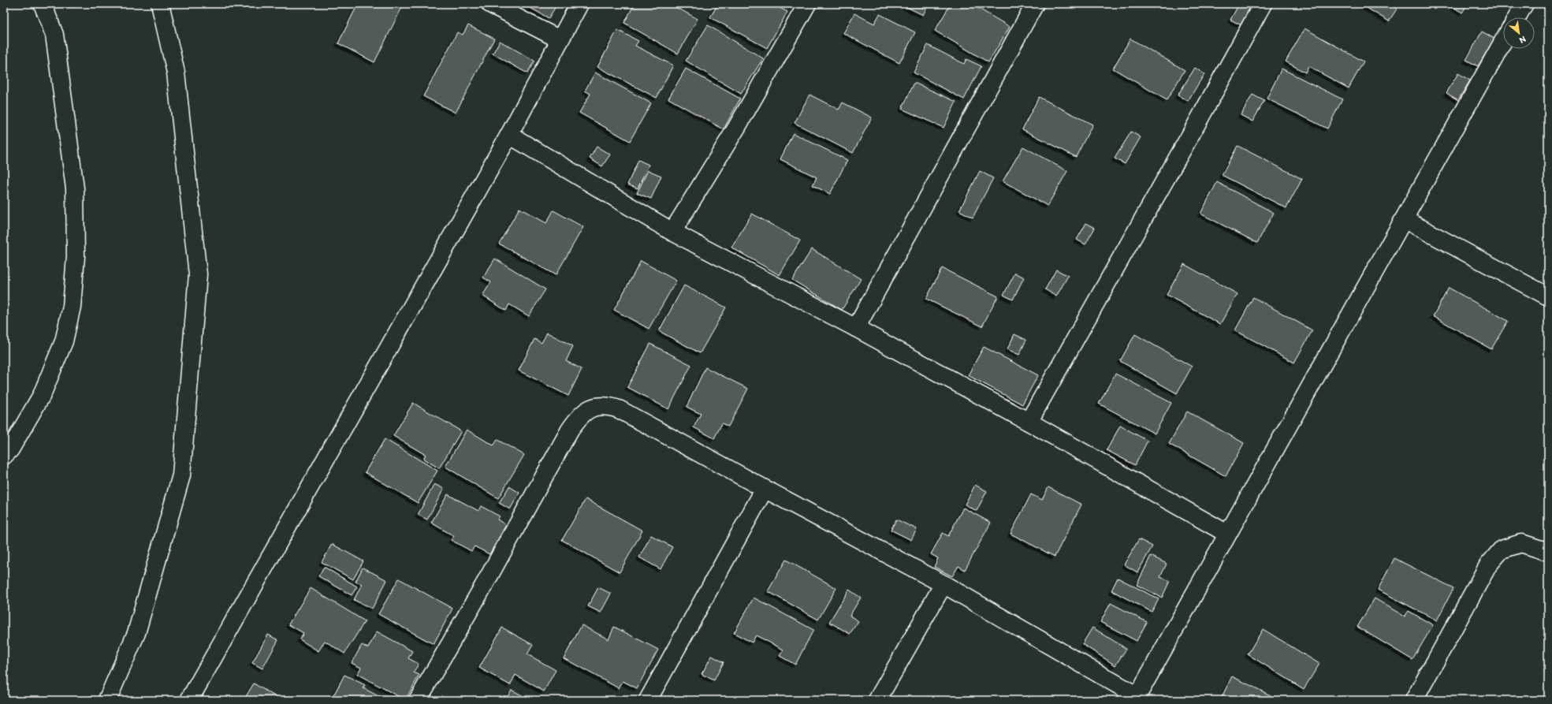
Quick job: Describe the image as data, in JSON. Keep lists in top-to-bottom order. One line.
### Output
{"north":"bottom right"}
